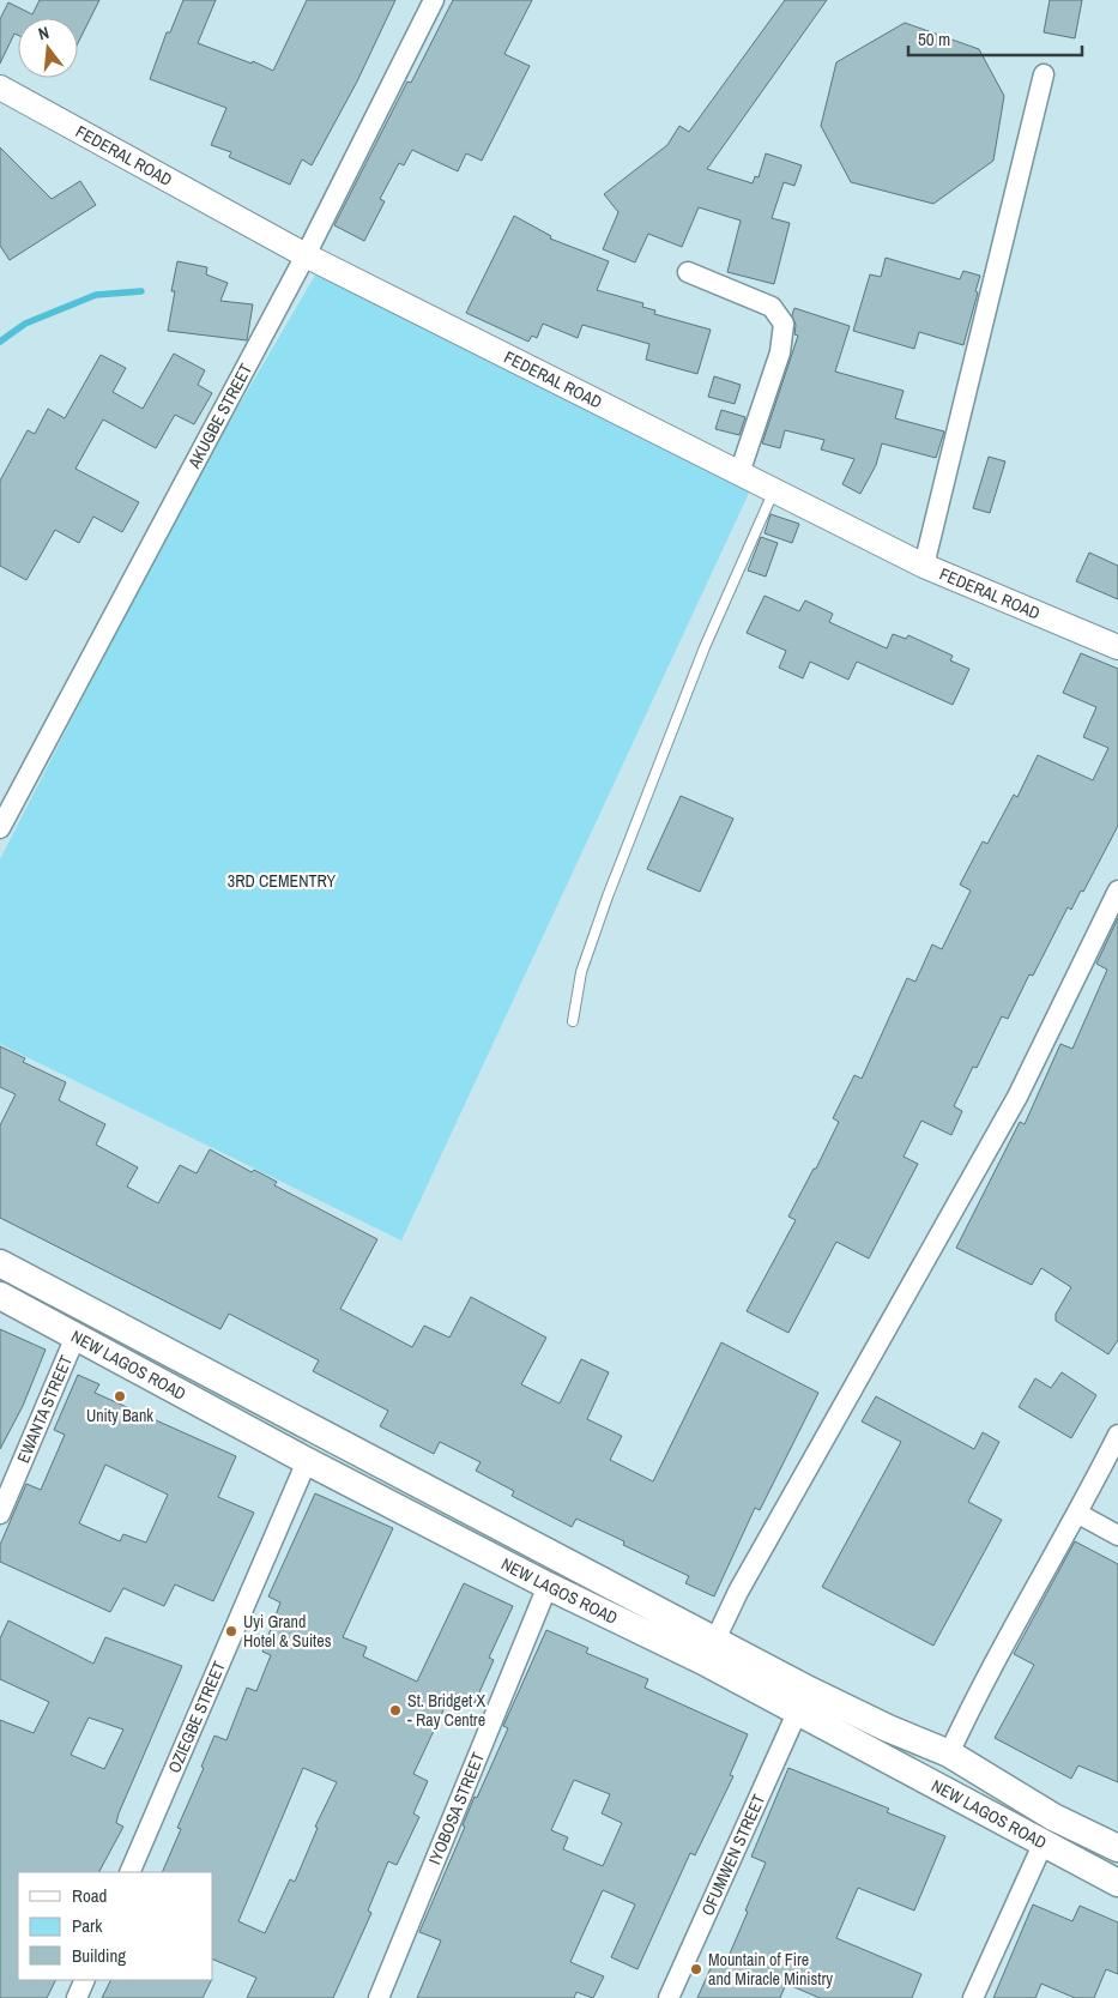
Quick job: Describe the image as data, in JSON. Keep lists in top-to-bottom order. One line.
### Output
{"streets":{"main road":["NEW LAGOS ROAD"],"street":["FEDERAL ROAD","AKUGBE STREET","EWANTA STREET","OZIEGBE STREET","IYOBOSA STREET","OFUMWEN STREET"]},"crossings":[["FEDERAL ROAD","AKUGBE STREET"],["NEW LAGOS ROAD","EWANTA STREET"],["NEW LAGOS ROAD","OZIEGBE STREET"],["NEW LAGOS ROAD","IYOBOSA STREET"],["NEW LAGOS ROAD","OFUMWEN STREET"]],"parks":["3RD CEMENTRY"],"places":["Unity Bank","Uyi Grand Hotel & Suites","St. Bridget X - Ray Centre","Mountain of Fire and Miracle Ministry"],"legend":["Road","Park","Building"],"scale_bar":"50 m","north":"top"}
